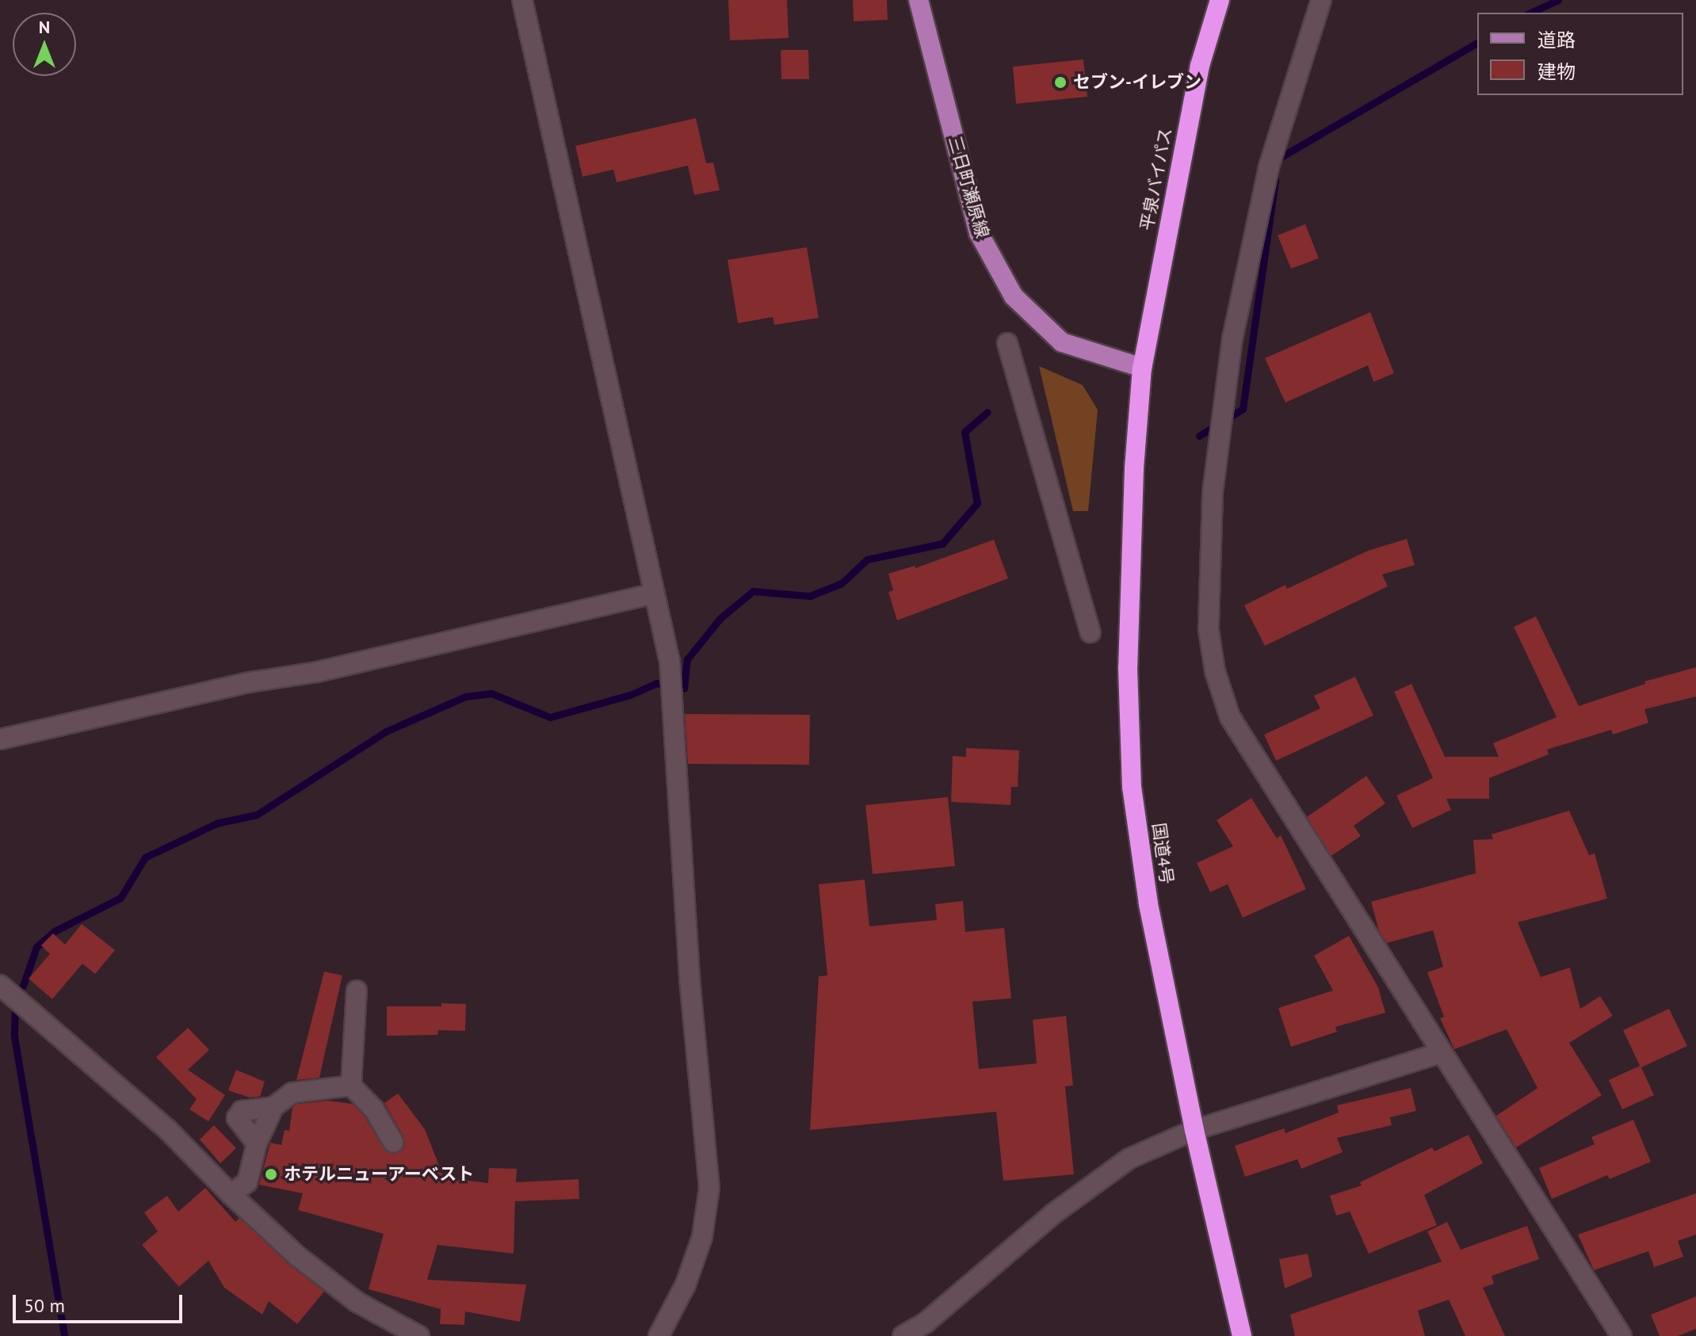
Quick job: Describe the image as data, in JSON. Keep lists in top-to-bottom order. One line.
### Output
{"streets":{"highway":["平泉バイパス","国道4号"],"main road":["三日町瀬原線"]},"crossings":[["平泉バイパス","三日町瀬原線"],["平泉バイパス","国道4号"],["三日町瀬原線","国道4号"]],"places":["セブン-イレブン","ホテルニューアーベスト"],"legend":["道路","建物"],"scale_bar":"50 m","north":"top"}
